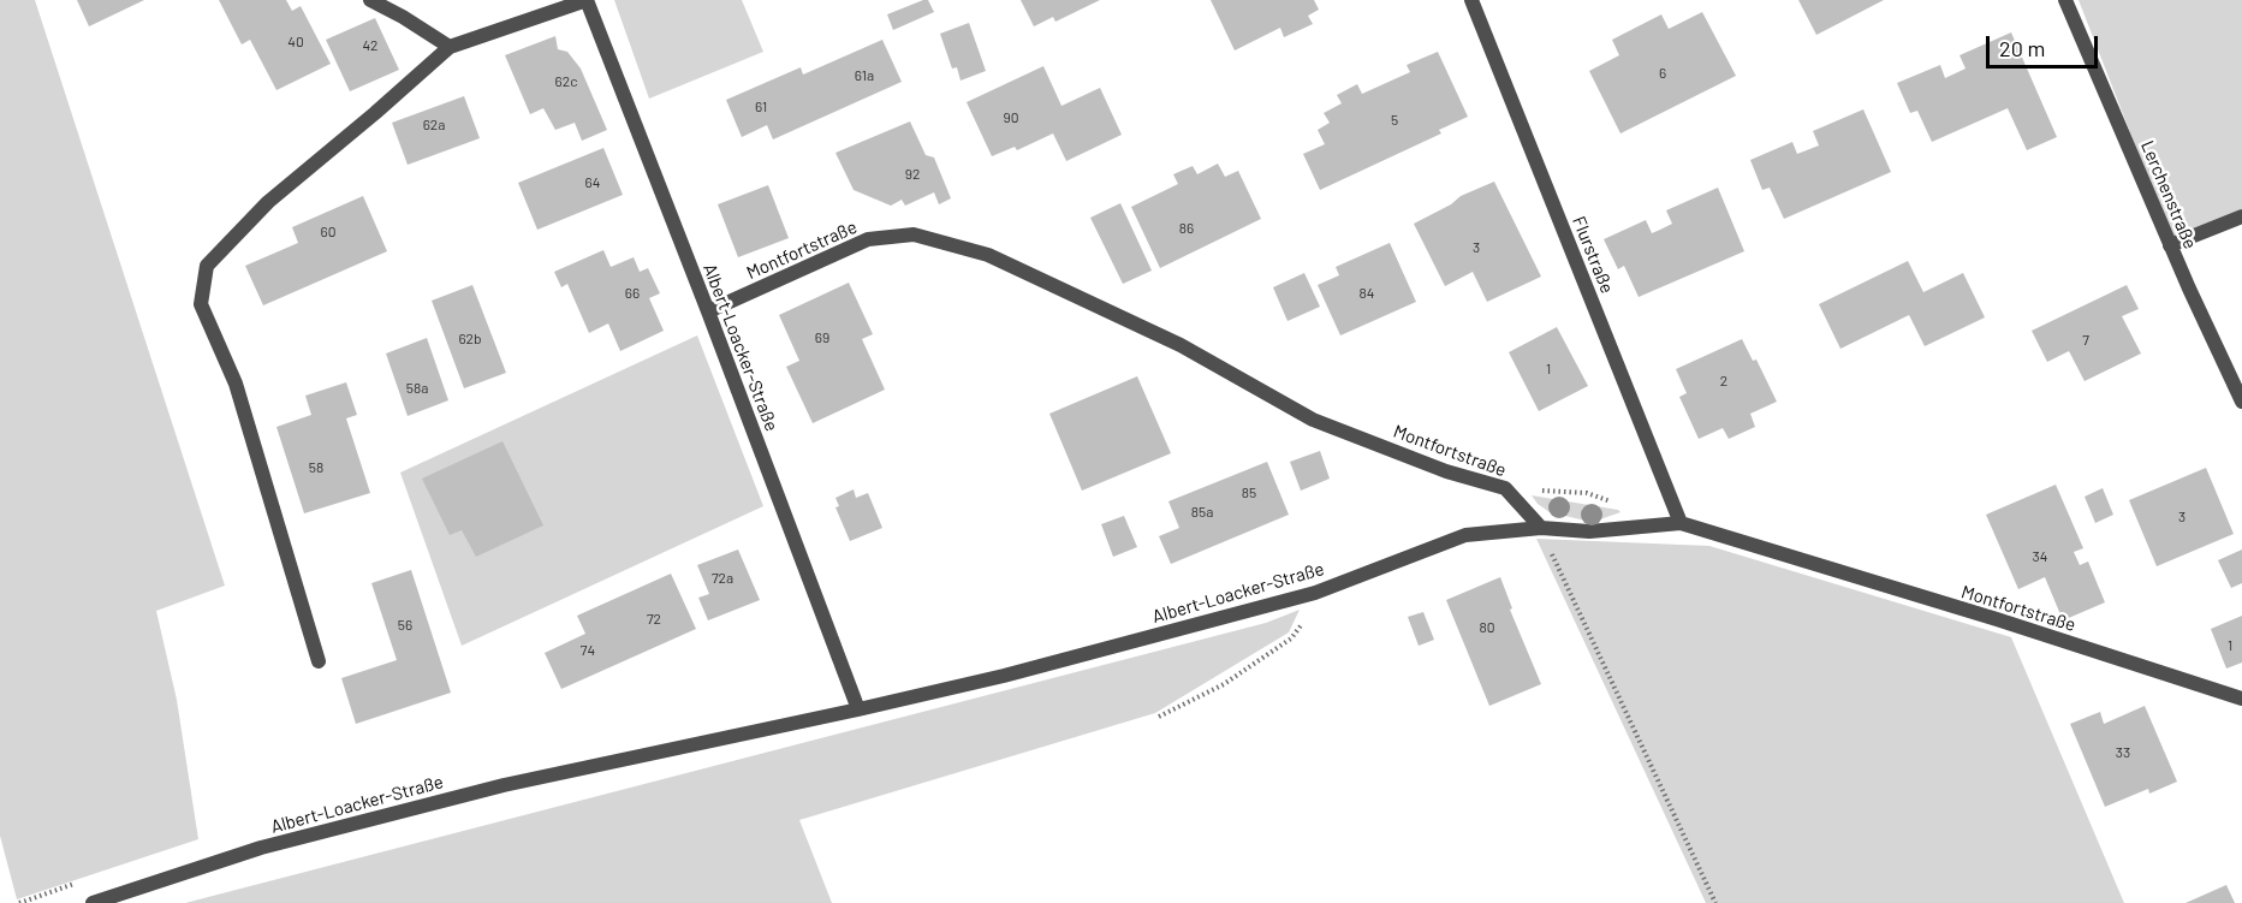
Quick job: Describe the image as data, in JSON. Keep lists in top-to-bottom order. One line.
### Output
{"streets":{"street":["Lerchenstraße","Montfortstraße","Flurstraße","Albert-Loacker-Straße"]},"crossings":[["Montfortstraße","Flurstraße"],["Montfortstraße","Albert-Loacker-Straße"]],"house_numbers":["40","42","6","61a","62c","61","90","5","62a","92","64","86","60","3","66","84","69","62b","7","1","2","58a","58","85","85a","3","34","72a","72","56","80","1","74","33"],"scale_bar":"20 m"}
